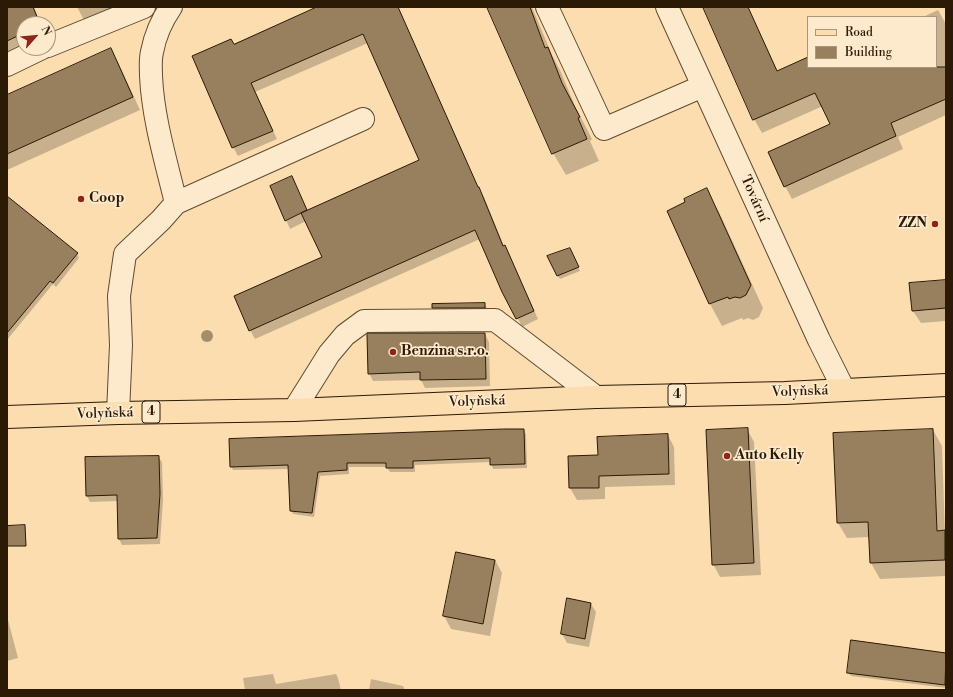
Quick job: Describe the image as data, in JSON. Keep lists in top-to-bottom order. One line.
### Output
{"streets":{"main road":["Volyňská","4"],"street":["Tovární"]},"crossings":[["Tovární","Volyňská"]],"places":["Coop","ZZN","Benzina s.r.o.","Auto Kelly"],"legend":["Road","Building"],"north":"top right"}
